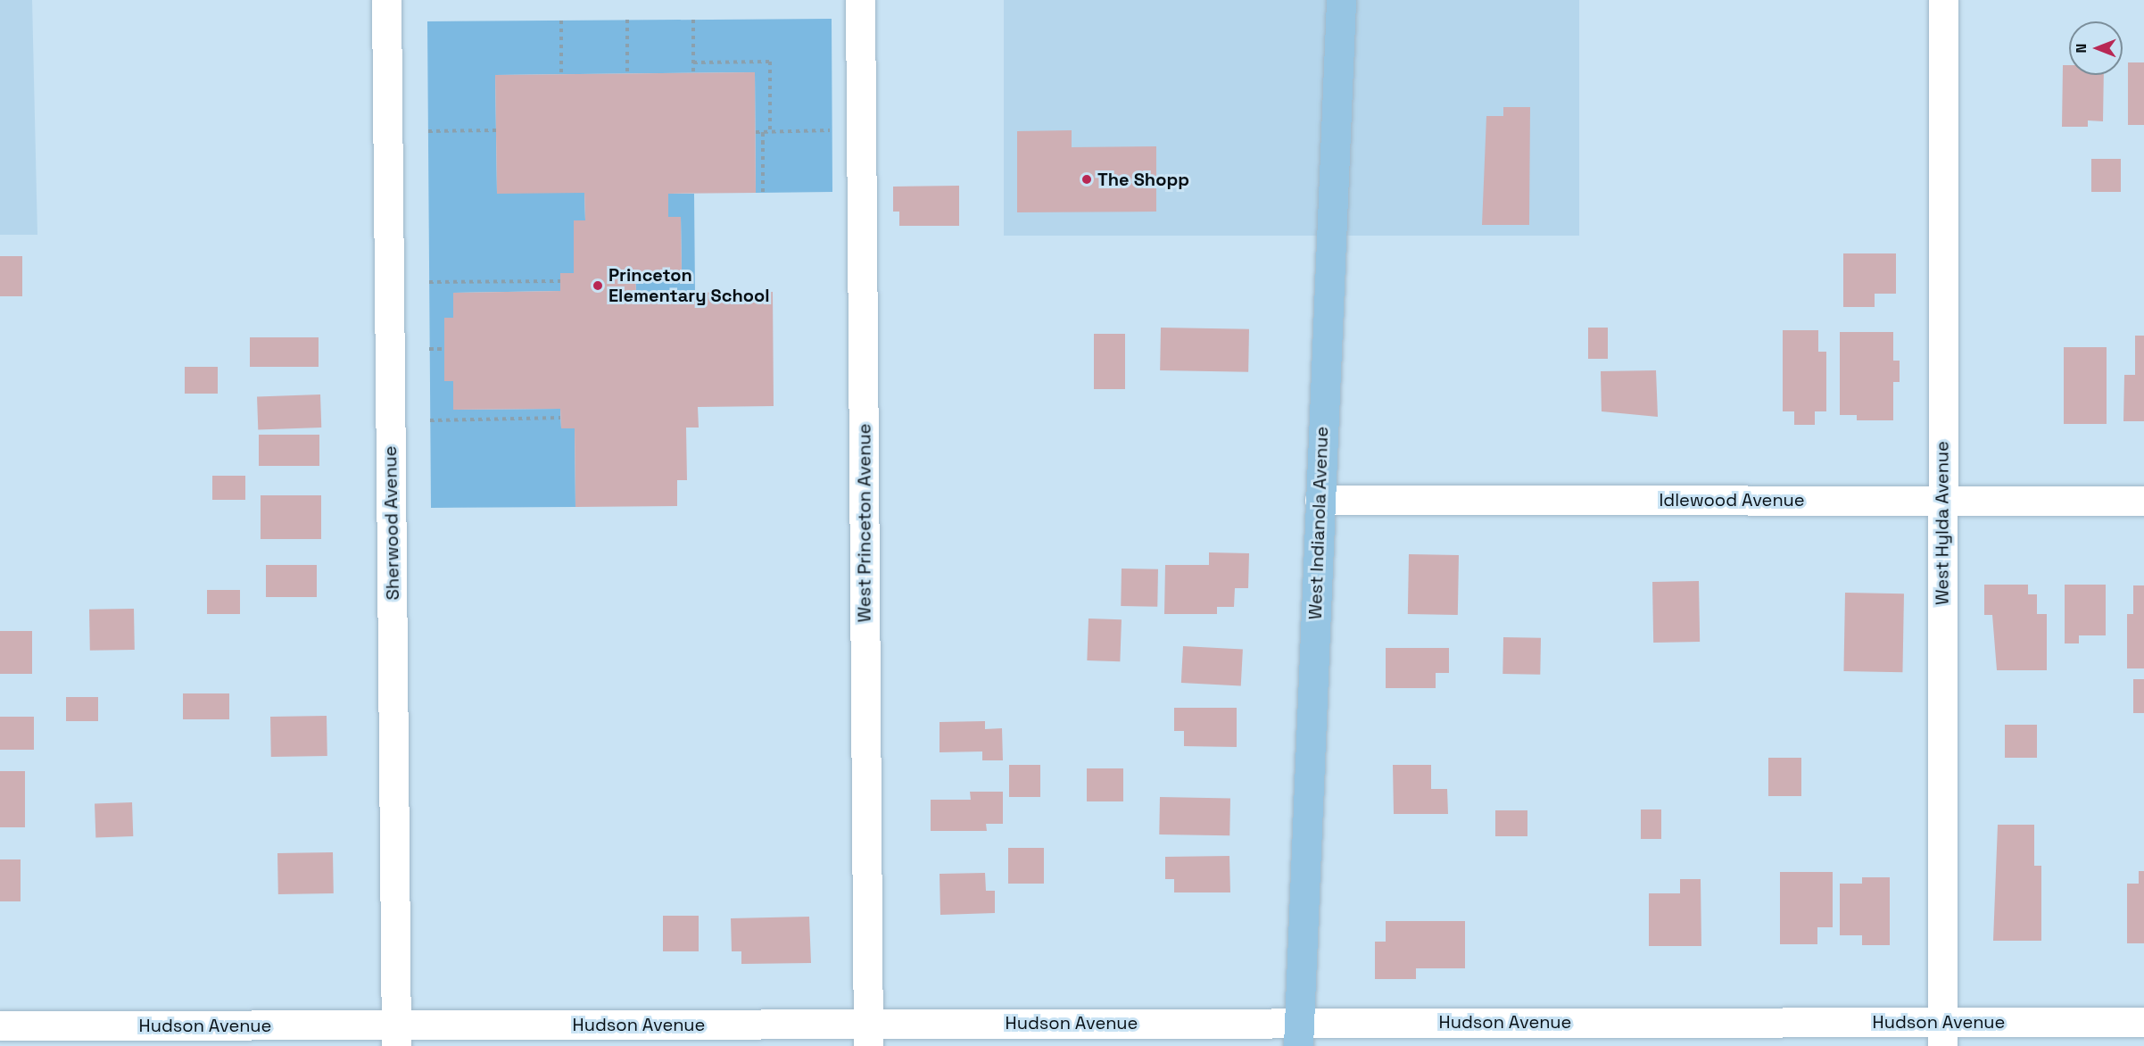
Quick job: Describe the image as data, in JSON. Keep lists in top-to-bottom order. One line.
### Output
{"streets":{"main road":["West Indianola Avenue"],"street":["Idlewood Avenue","Sherwood Avenue","West Princeton Avenue","West Hylda Avenue","Hudson Avenue"]},"crossings":[["Idlewood Avenue","West Indianola Avenue"],["Idlewood Avenue","West Hylda Avenue"],["Sherwood Avenue","Hudson Avenue"],["West Princeton Avenue","Hudson Avenue"],["West Indianola Avenue","Hudson Avenue"],["West Hylda Avenue","Hudson Avenue"]],"places":["The Shopp","Princeton Elementary School"],"north":"left"}
